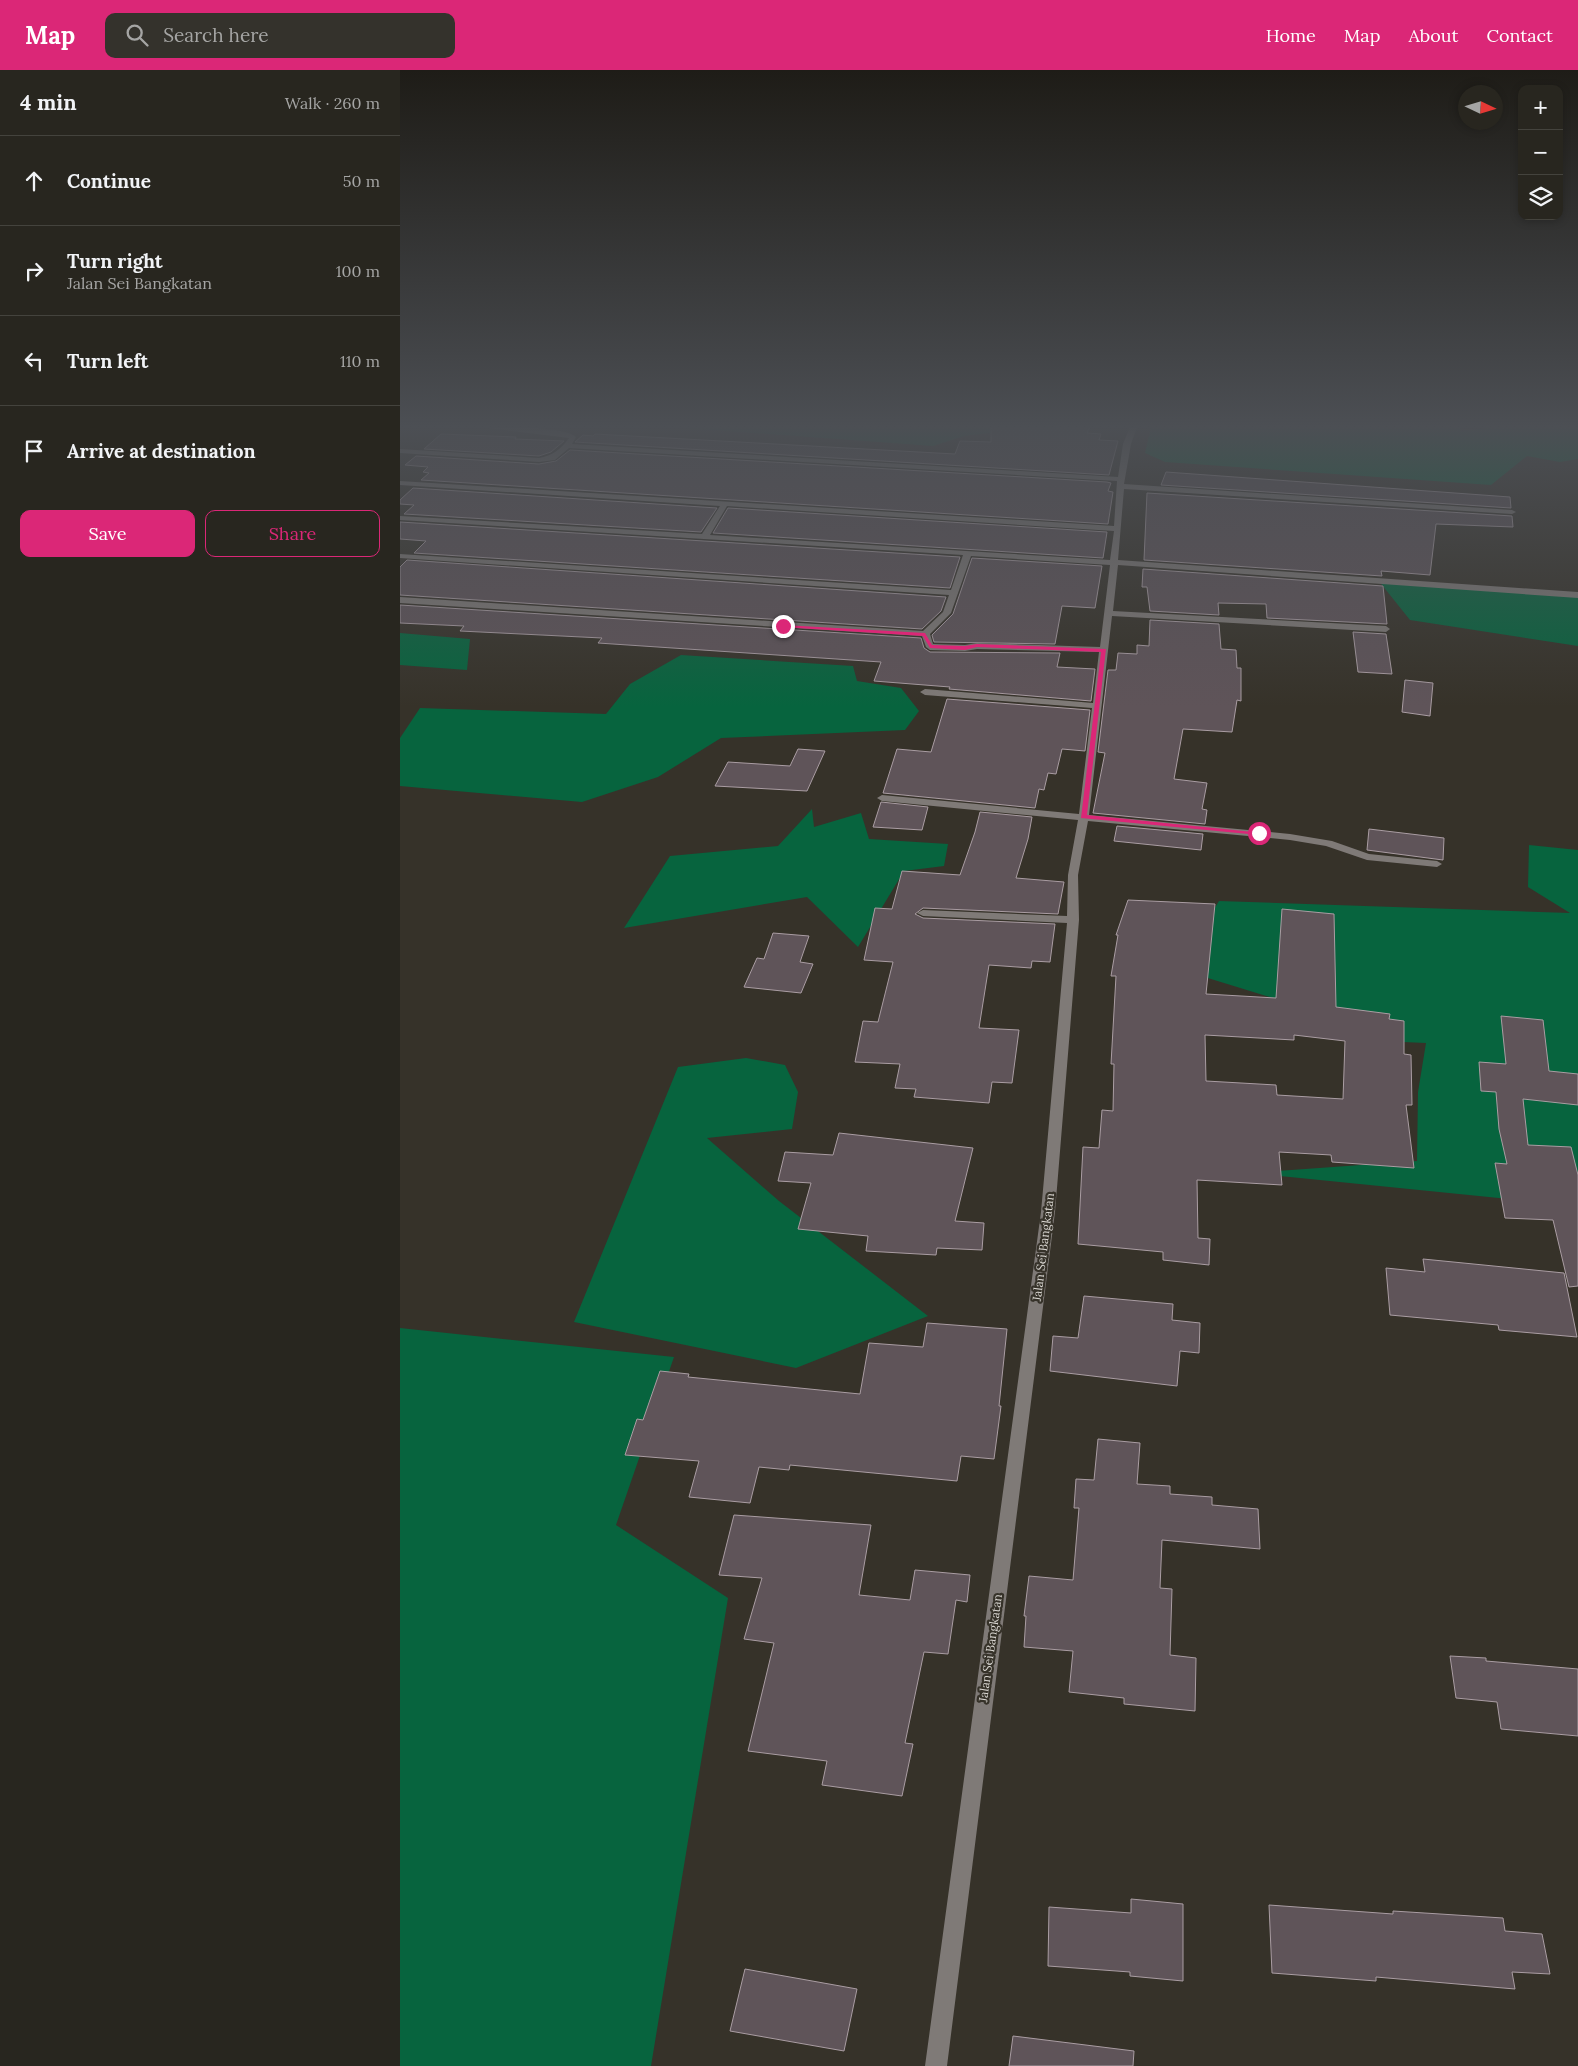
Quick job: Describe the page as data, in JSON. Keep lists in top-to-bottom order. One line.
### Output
{"streets":{"street":["Jalan Sei Bangkatan"]},"north":"right","page":{"header":"Map","search":"Search here","nav":["Home","Map","About","Contact"],"heading":["4 min","Walk · 260 m"],"map_buttons":["+","−"],"list":[["Continue","50 m"],["Turn right","Jalan Sei Bangkatan","100 m"],["Turn left","110 m"],"Arrive at destination"],"buttons":["Save","Share"]}}
